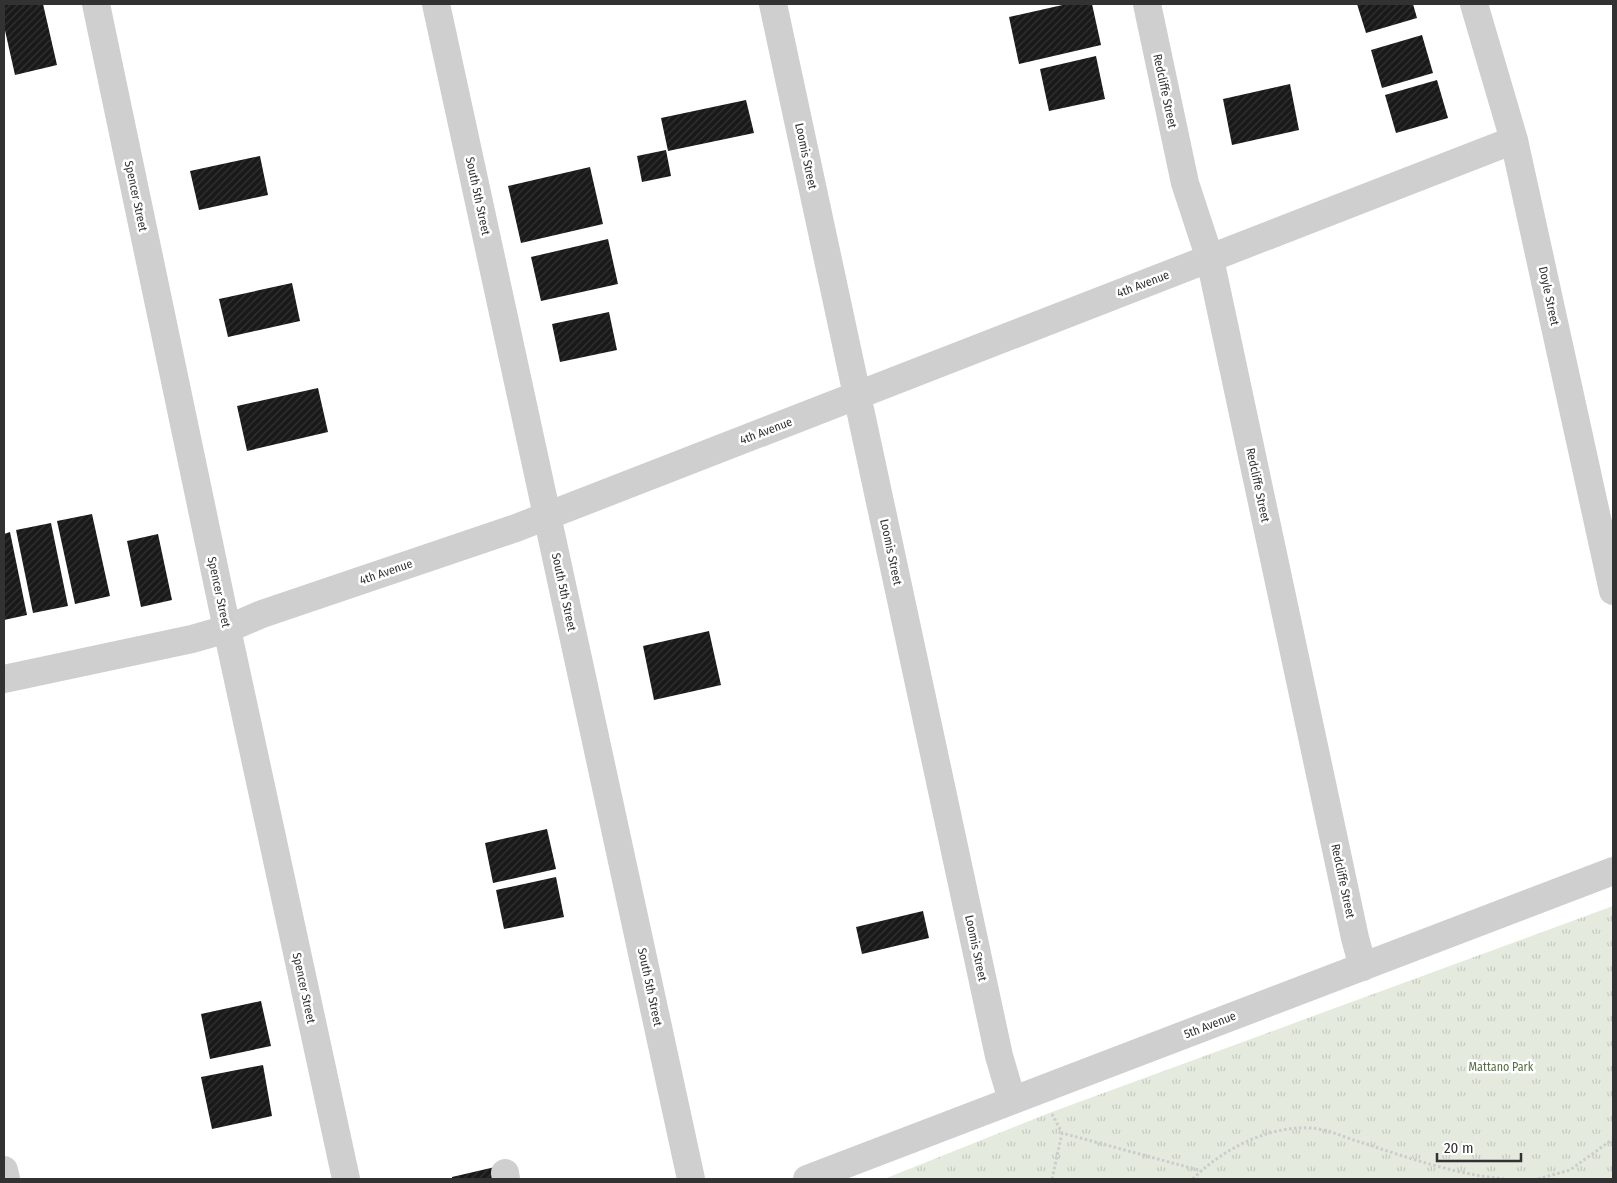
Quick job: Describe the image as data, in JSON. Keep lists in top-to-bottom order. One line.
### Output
{"streets":{"street":["Redcliffe Street","Loomis Street","Spencer Street","South 5th Street","4th Avenue","Doyle Street","5th Avenue"]},"crossings":[["Redcliffe Street","4th Avenue"],["Redcliffe Street","5th Avenue"],["Loomis Street","4th Avenue"],["Loomis Street","5th Avenue"],["Spencer Street","4th Avenue"],["South 5th Street","4th Avenue"],["4th Avenue","Doyle Street"]],"parks":["Mattano Park"],"scale_bar":"20 m"}
